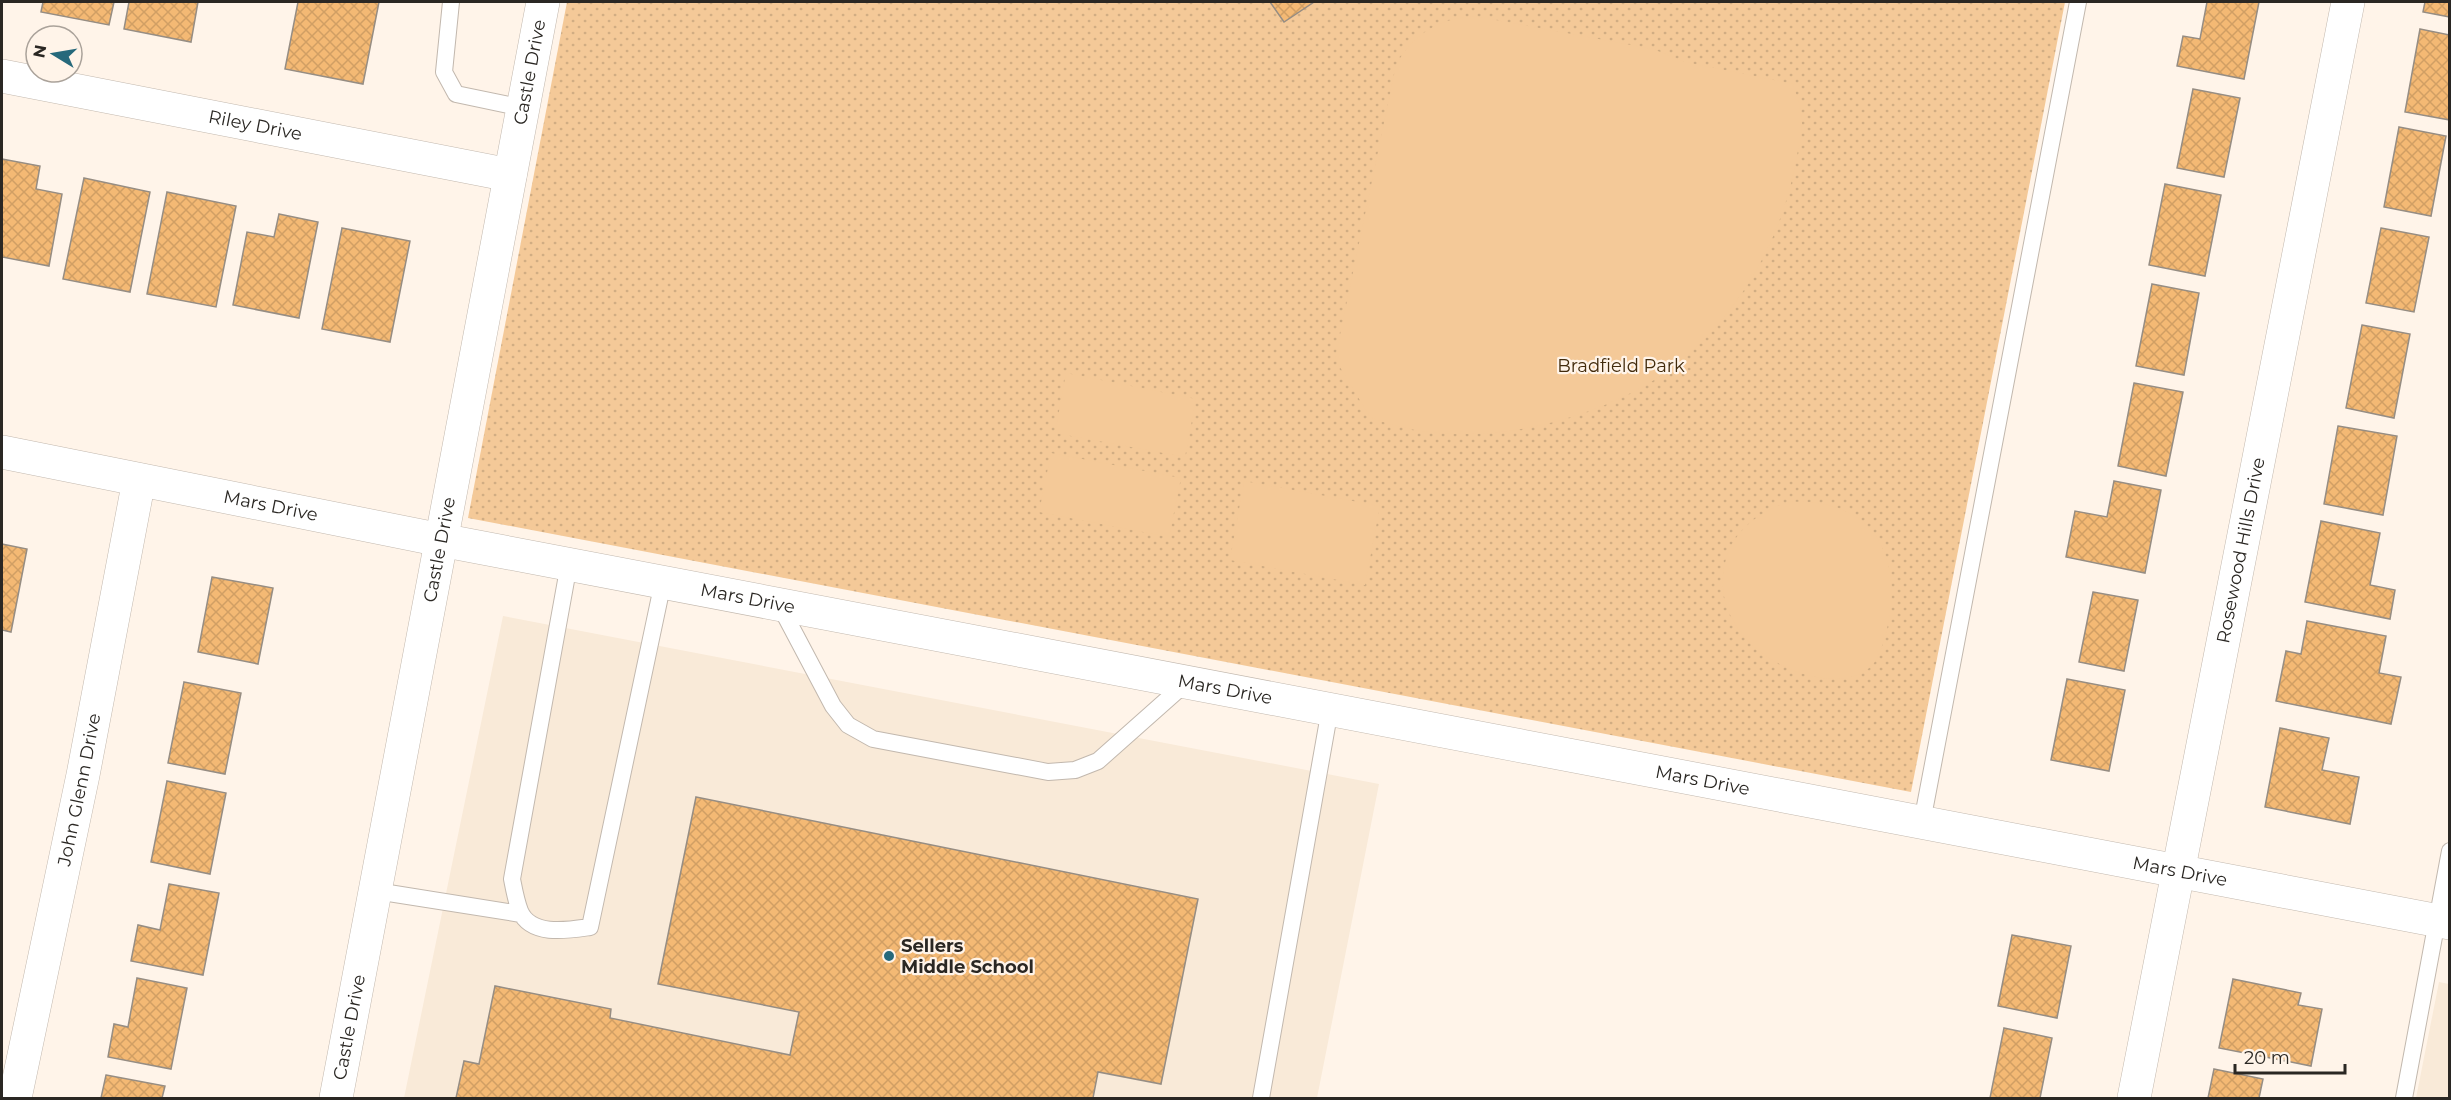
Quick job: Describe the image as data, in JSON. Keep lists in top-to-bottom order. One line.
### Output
{"streets":{"street":["Castle Drive","Riley Drive","Mars Drive","Rosewood Hills Drive","John Glenn Drive"]},"crossings":[["Castle Drive","Riley Drive"],["Castle Drive","Mars Drive"],["Mars Drive","Rosewood Hills Drive"],["Mars Drive","John Glenn Drive"]],"parks":["Bradfield Park"],"places":["Sellers Middle School"],"scale_bar":"20 m","north":"left"}
